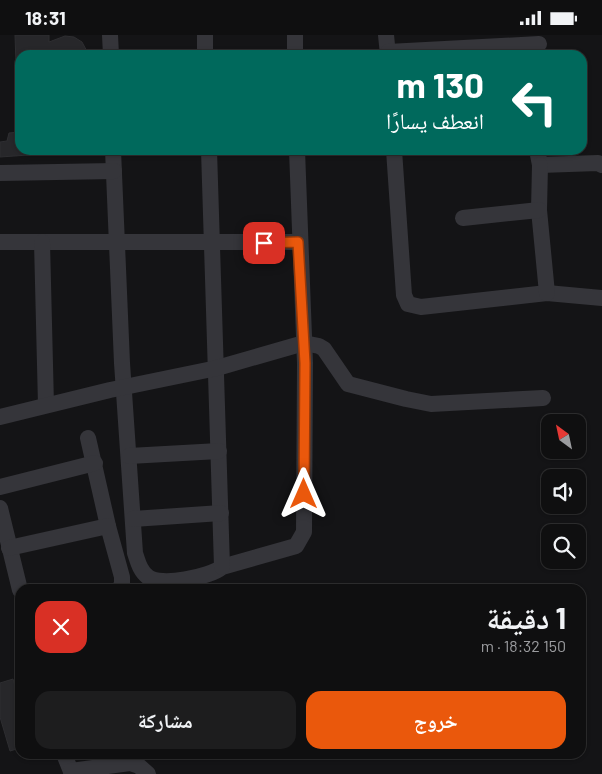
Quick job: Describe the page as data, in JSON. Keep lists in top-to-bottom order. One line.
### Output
{"north":"top left","page":{"status":"18:31","turn":["130 m","انعطف يسارًا"],"heading":["1 دقيقة","150 m · 18:32"],"buttons":["خروج","مشاركة"]}}
